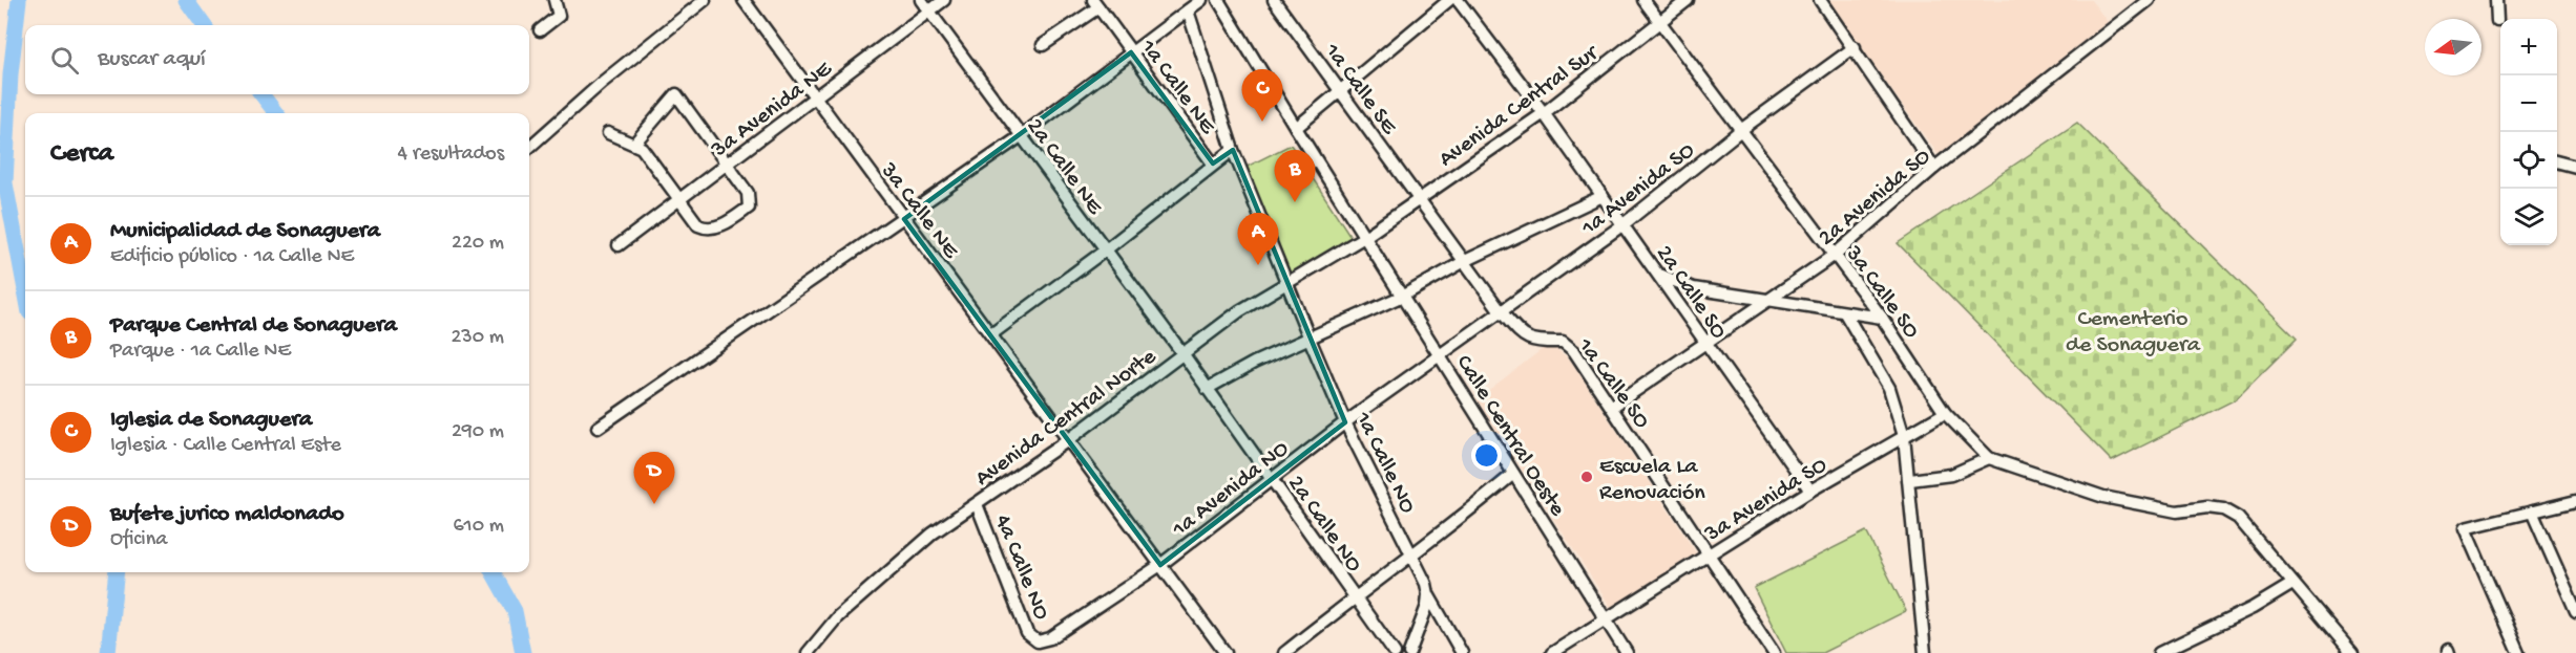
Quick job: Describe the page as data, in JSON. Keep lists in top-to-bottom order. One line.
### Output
{"streets":{"street":["1a Calle NE","1a Calle SE","Avenida Central Sur","3a Avenida NE","2a Calle NE","1a Avenida SO","2a Avenida SO","3a Calle NE","2a Calle SO","3a Calle SO","1a Calle SO","Avenida Central Norte","Calle Central Oeste","1a Calle NO","1a Avenida NO","3a Avenida SO","2a Calle NO","4a Calle NO"]},"crossings":[["1a Calle NE","Avenida Central Norte"],["1a Calle NE","1a Calle NO"],["1a Calle SE","Avenida Central Sur"],["1a Calle SE","1a Calle SO"],["Avenida Central Sur","2a Calle SO"],["Avenida Central Sur","3a Calle SO"],["Avenida Central Sur","1a Calle SO"],["Avenida Central Sur","Avenida Central Norte"],["Avenida Central Sur","Calle Central Oeste"],["3a Avenida NE","2a Calle NE"],["3a Avenida NE","3a Calle NE"],["2a Calle NE","Avenida Central Norte"],["2a Calle NE","2a Calle NO"],["1a Avenida SO","2a Calle SO"],["1a Avenida SO","3a Calle SO"],["1a Avenida SO","1a Calle SO"],["1a Avenida SO","Calle Central Oeste"],["1a Avenida SO","1a Avenida NO"],["2a Avenida SO","2a Calle SO"],["2a Avenida SO","3a Calle SO"],["2a Avenida SO","1a Calle SO"],["3a Calle NE","Avenida Central Norte"],["3a Calle NE","1a Avenida NO"],["2a Calle SO","3a Avenida SO"],["3a Calle SO","3a Avenida SO"],["1a Calle SO","3a Avenida SO"],["Avenida Central Norte","Calle Central Oeste"],["Avenida Central Norte","1a Calle NO"],["Avenida Central Norte","2a Calle NO"],["Avenida Central Norte","4a Calle NO"],["Calle Central Oeste","1a Avenida NO"],["Calle Central Oeste","3a Avenida SO"],["1a Calle NO","1a Avenida NO"],["1a Avenida NO","2a Calle NO"],["1a Avenida NO","4a Calle NO"]],"parks":["Cementerio de Sonaguera"],"places":["Escuela La Renovación"],"north":"left","page":{"map_buttons":["+","−"],"search":"Buscar aquí","pins":["C","B","A","D"],"heading":["Cerca","4 resultados"],"list":[{"mark":"A","name":"Municipalidad de Sonaguera","note":"Edificio público · 1a Calle NE","value":"220 m"},{"mark":"B","name":"Parque Central de Sonaguera","note":"Parque · 1a Calle NE","value":"230 m"},{"mark":"C","name":"Iglesia de Sonaguera","note":"Iglesia · Calle Central Este","value":"290 m"},{"mark":"D","name":"Bufete jurico maldonado","note":"Oficina","value":"610 m"}]}}
